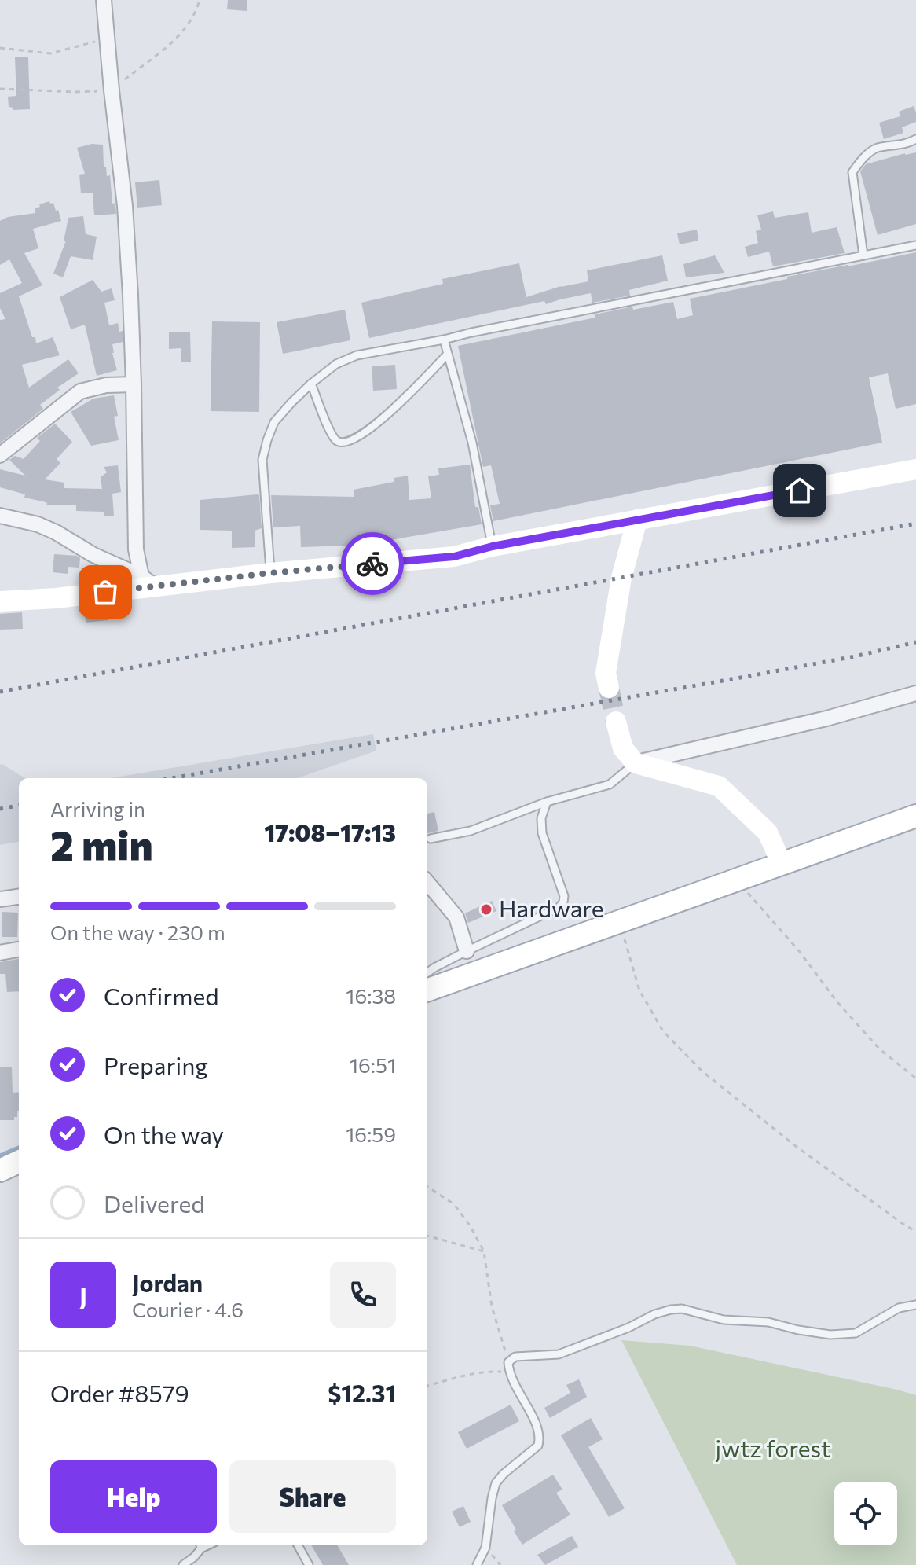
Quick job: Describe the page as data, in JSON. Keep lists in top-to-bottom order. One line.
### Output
{"parks":["jwtz forest"],"places":["Hardware"],"page":{"heading":["2 min","Arriving in","17:08–17:13"],"panel":["Jordan","Courier · 4.6","Order #8579","$12.31"],"bar":"On the way · 230 m","list":[["Confirmed","16:38"],["Preparing","16:51"],["On the way","16:59"],"Delivered"],"round":"J","buttons":["Help","Share"]}}
